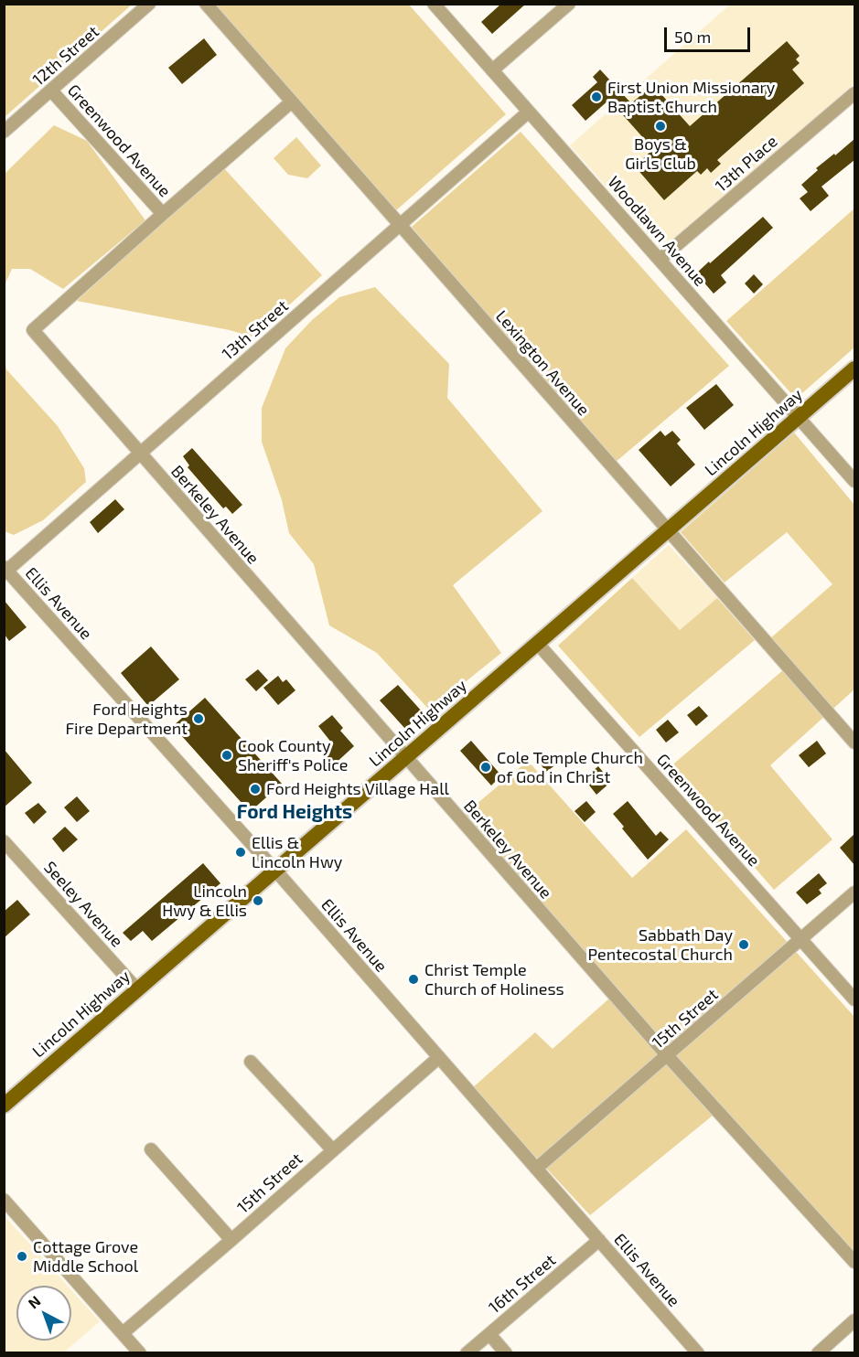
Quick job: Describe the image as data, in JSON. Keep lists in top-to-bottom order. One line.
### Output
{"streets":{"main road":["Lincoln Highway"],"street":["12th Street","Greenwood Avenue","13th Place","Woodlawn Avenue","13th Street","Lexington Avenue","Berkeley Avenue","Ellis Avenue","Seeley Avenue","15th Street","16th Street"]},"crossings":[["12th Street","Greenwood Avenue"],["Greenwood Avenue","Lincoln Highway"],["Greenwood Avenue","Berkeley Avenue"],["Greenwood Avenue","15th Street"],["13th Place","Woodlawn Avenue"],["Woodlawn Avenue","13th Street"],["Woodlawn Avenue","Lincoln Highway"],["13th Street","Lexington Avenue"],["13th Street","Berkeley Avenue"],["13th Street","Ellis Avenue"],["Lexington Avenue","Lincoln Highway"],["Lincoln Highway","Berkeley Avenue"],["Lincoln Highway","Ellis Avenue"],["Lincoln Highway","Seeley Avenue"],["Berkeley Avenue","15th Street"],["Ellis Avenue","15th Street"],["Ellis Avenue","16th Street"]],"districts":["Ford Heights"],"places":["First Union Missionary Baptist Church","Boys & Girls Club","Ford Heights Fire Department","Cook County Sheriff's Police","Cole Temple Church of God in Christ","Ford Heights Village Hall","Ellis & Lincoln Hwy","Lincoln Hwy & Ellis","Sabbath Day Pentecostal Church","Christ Temple Church of Holiness","Cottage Grove Middle School"],"scale_bar":"50 m","north":"top left"}
